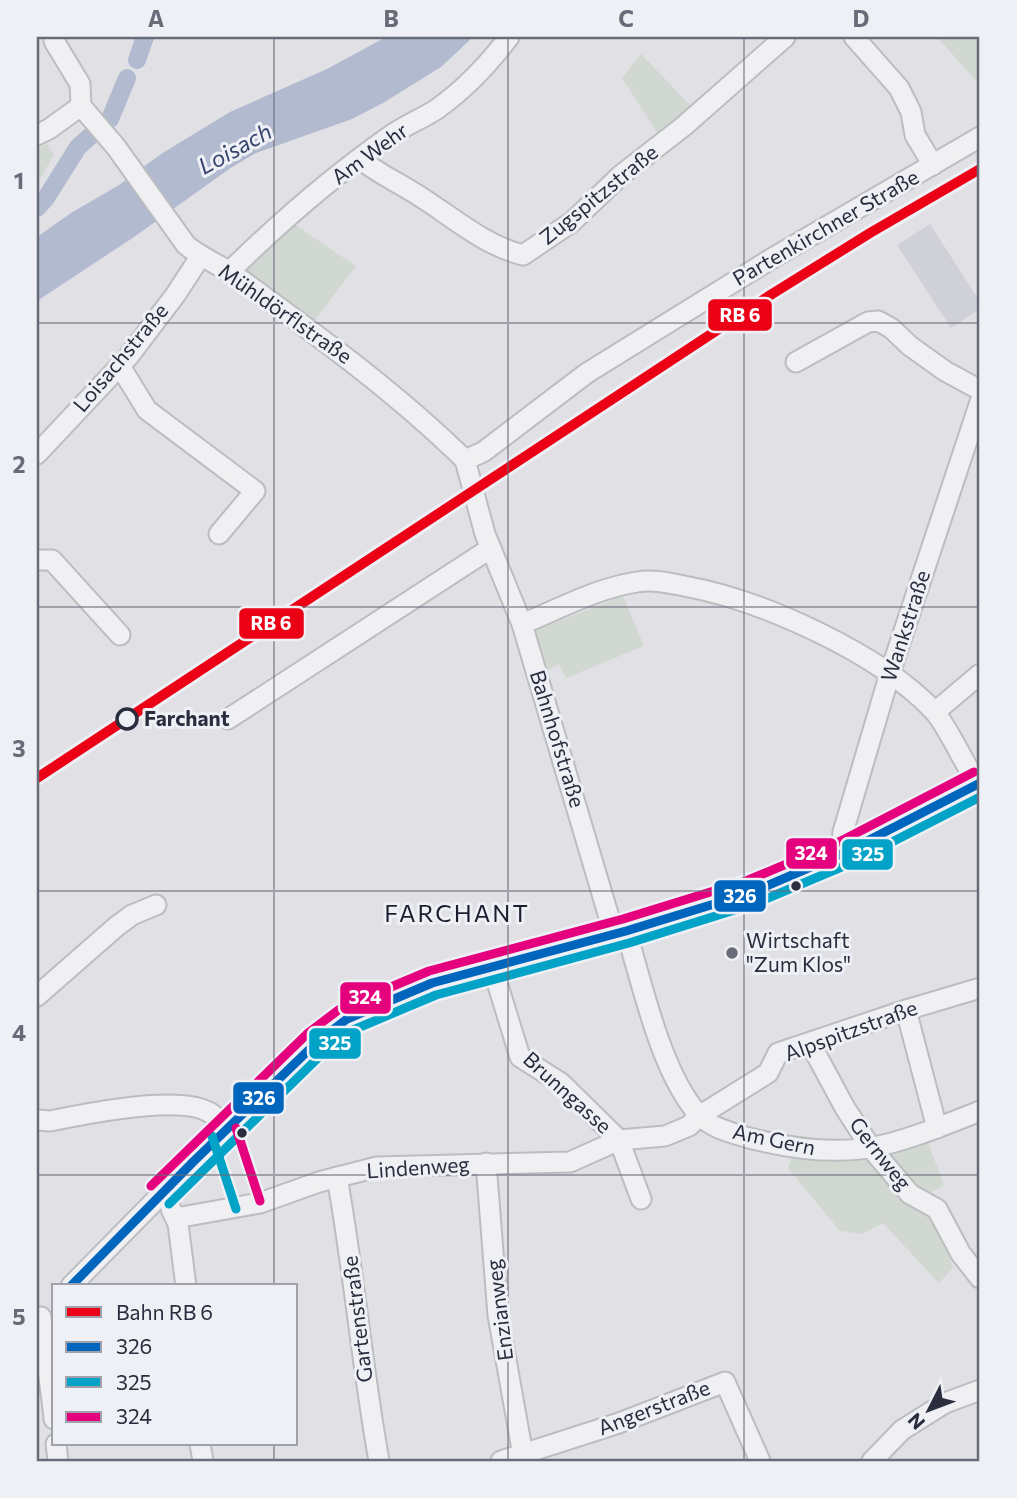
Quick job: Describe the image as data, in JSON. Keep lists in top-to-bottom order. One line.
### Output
{"streets":{"street":["Am Wehr","Zugspitzstraße","Partenkirchner Straße","Mühldörflstraße","Loisachstraße","Wankstraße","Bahnhofstraße","Alpspitzstraße","Brunngasse","Am Gern","Gernweg","Lindenweg","Enzianweg","Gartenstraße","Angerstraße"]},"crossings":[["Am Wehr","Zugspitzstraße"],["Am Wehr","Mühldörflstraße"],["Partenkirchner Straße","Mühldörflstraße"],["Partenkirchner Straße","Bahnhofstraße"],["Mühldörflstraße","Loisachstraße"],["Mühldörflstraße","Bahnhofstraße"],["Alpspitzstraße","Am Gern"],["Alpspitzstraße","Gernweg"],["Alpspitzstraße","Lindenweg"],["Brunngasse","Lindenweg"],["Am Gern","Gernweg"],["Am Gern","Lindenweg"],["Lindenweg","Enzianweg"],["Lindenweg","Gartenstraße"],["Enzianweg","Angerstraße"]],"districts":["FARCHANT"],"water":["Loisach"],"places":["Farchant","Wirtschaft \"Zum Klos\""],"lines":["transit line 324","transit line 326","transit line 325"],"legend":["Bahn RB 6","326","325","324"],"north":"bottom left","grid":{"columns":["A","B","C","D"],"rows":["1","2","3","4","5"]}}
